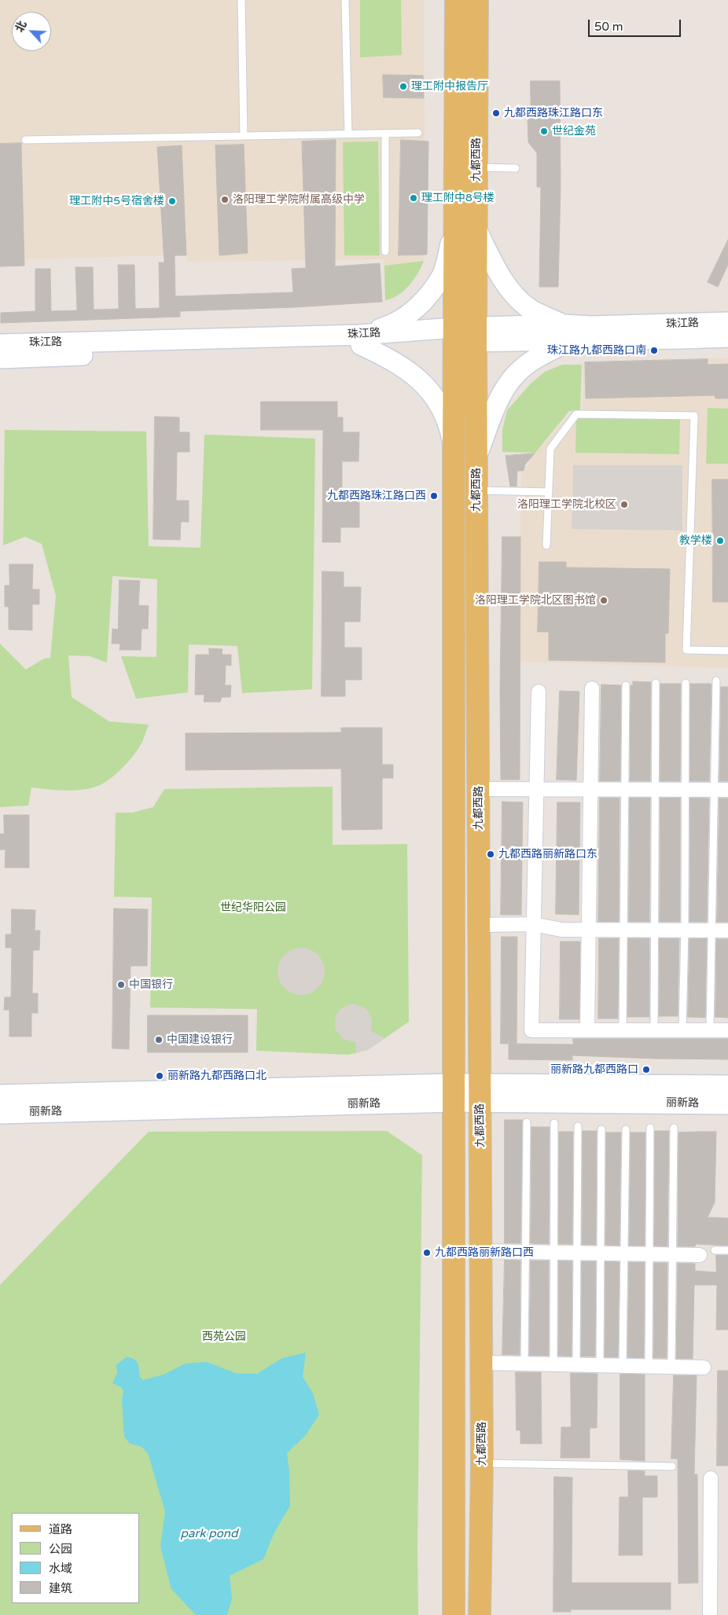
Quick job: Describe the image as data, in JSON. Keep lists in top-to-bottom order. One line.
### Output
{"streets":{"main road":["九都西路","珠江路","丽新路"]},"crossings":[["九都西路","珠江路"],["九都西路","丽新路"]],"water":["park pond"],"parks":["世纪华阳公园","西苑公园"],"places":["理工附中报告厅","九都西路珠江路口东","世纪金苑","理工附中8号楼","洛阳理工学院附属高级中学","理工附中5号宿舍楼","珠江路九都西路口南","九都西路珠江路口西","洛阳理工学院北校区","教学楼","洛阳理工学院北区图书馆","九都西路丽新路口东","中国银行","中国建设银行","丽新路九都西路口","丽新路九都西路口北","九都西路丽新路口西"],"legend":["道路","公园","水域","建筑"],"scale_bar":"50 m","north":"top left"}
